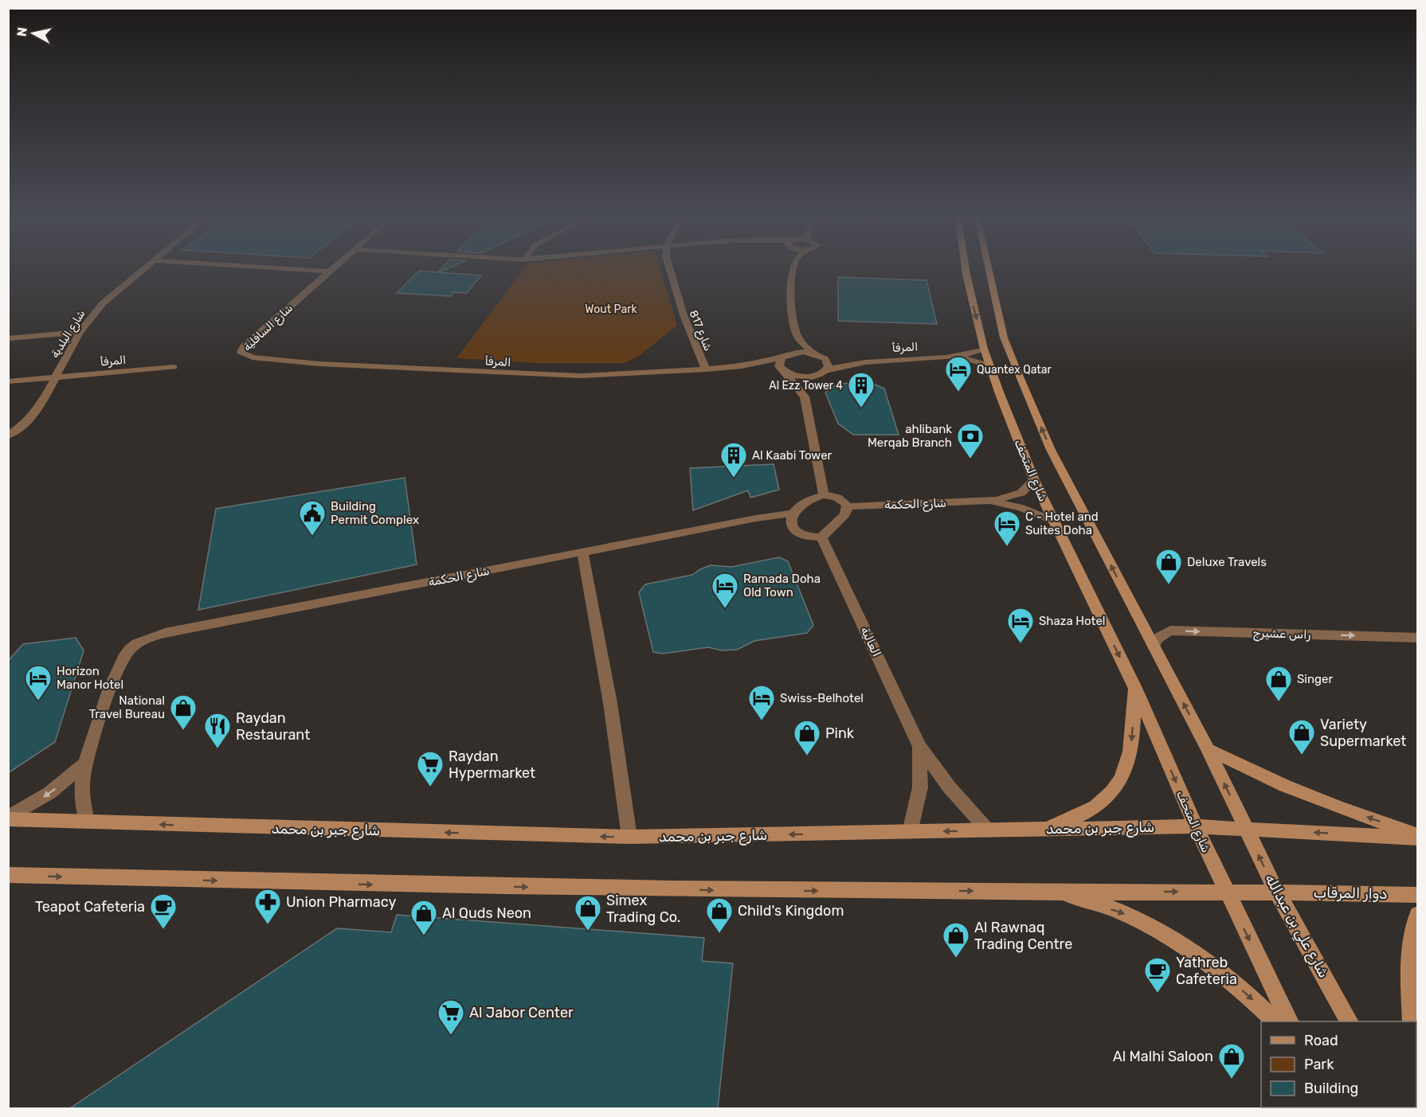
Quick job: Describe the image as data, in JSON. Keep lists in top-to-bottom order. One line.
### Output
{"streets":{"street":["شارع السافلية","شارع 817","شارع البلدية","المرفأ","شارع المتحف","شارع الحكمة","راس عشيرج","العالية","شارع جبر بن محمد","دوار المرقاب","شارع علي بن عبدالله"]},"crossings":[["شارع السافلية","المرفأ"],["شارع 817","المرفأ"],["شارع البلدية","المرفأ"],["المرفأ","شارع المتحف"],["شارع المتحف","شارع الحكمة"],["شارع المتحف","شارع جبر بن محمد"],["شارع المتحف","دوار المرقاب"],["شارع الحكمة","العالية"],["العالية","شارع جبر بن محمد"],["شارع جبر بن محمد","شارع علي بن عبدالله"],["دوار المرقاب","شارع علي بن عبدالله"]],"one_way":["راس عشيرج"],"parks":["Wout Park"],"places":{"hotel":["Quantex Qatar","C - Hotel and Suites Doha","Ramada Doha Old Town","Shaza Hotel","Horizon Manor Hotel","Swiss-Belhotel"],"building":["Al Ezz Tower 4","Al Kaabi Tower"],"bank":["ahlibank Merqab Branch"],"public building":["Building Permit Complex"],"shop":["Deluxe Travels","Singer","National Travel Bureau","Variety Supermarket","Pink","Simex Trading Co.","Child's Kingdom","Al Quds Neon","Al Rawnaq Trading Centre","Al Malhi Saloon"],"restaurant":["Raydan Restaurant"],"supermarket":["Raydan Hypermarket","Al Jabor Center"],"pharmacy":["Union Pharmacy"],"cafe":["Teapot Cafeteria","Yathreb Cafeteria"]},"legend":["Road","Park","Building"],"north":"left"}
